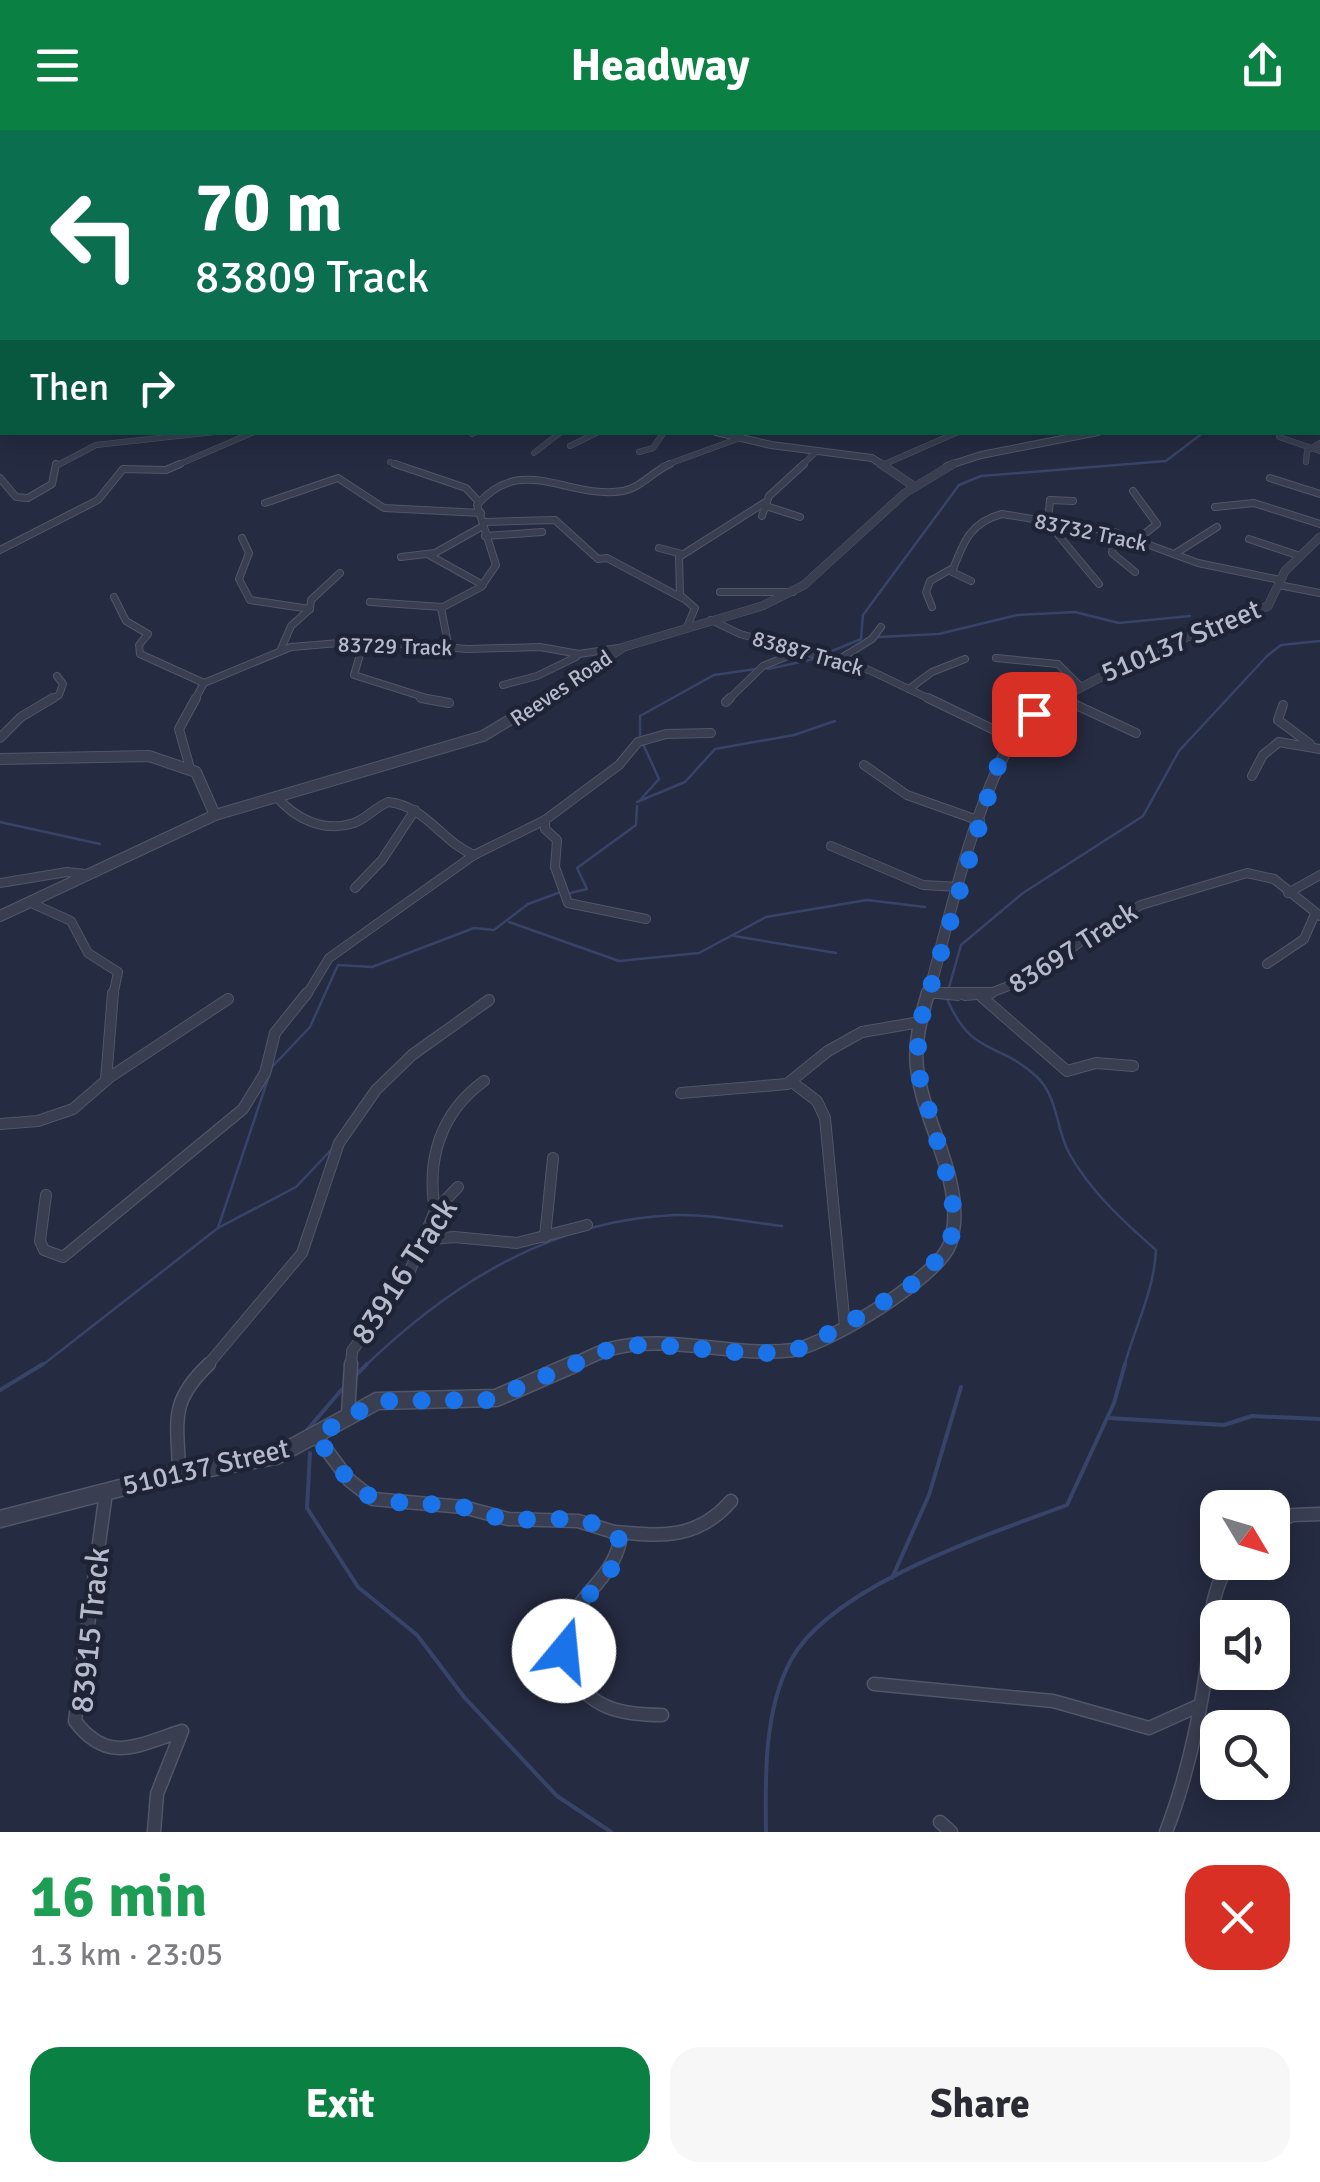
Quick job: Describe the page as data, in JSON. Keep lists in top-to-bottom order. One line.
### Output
{"streets":{"street":["83732 Track","510137 Street","83729 Track","83887 Track","Reeves Road","83697 Track","83916 Track","83915 Track"]},"crossings":[["83732 Track","510137 Street"],["510137 Street","83887 Track"],["510137 Street","83697 Track"],["510137 Street","83916 Track"],["510137 Street","83915 Track"],["83729 Track","Reeves Road"],["83887 Track","Reeves Road"]],"north":"bottom right","page":{"header":"Headway","turn":["70 m","83809 Track"],"then":"Then","heading":["16 min","1.3 km · 23:05"],"buttons":["Exit","Share"]}}
